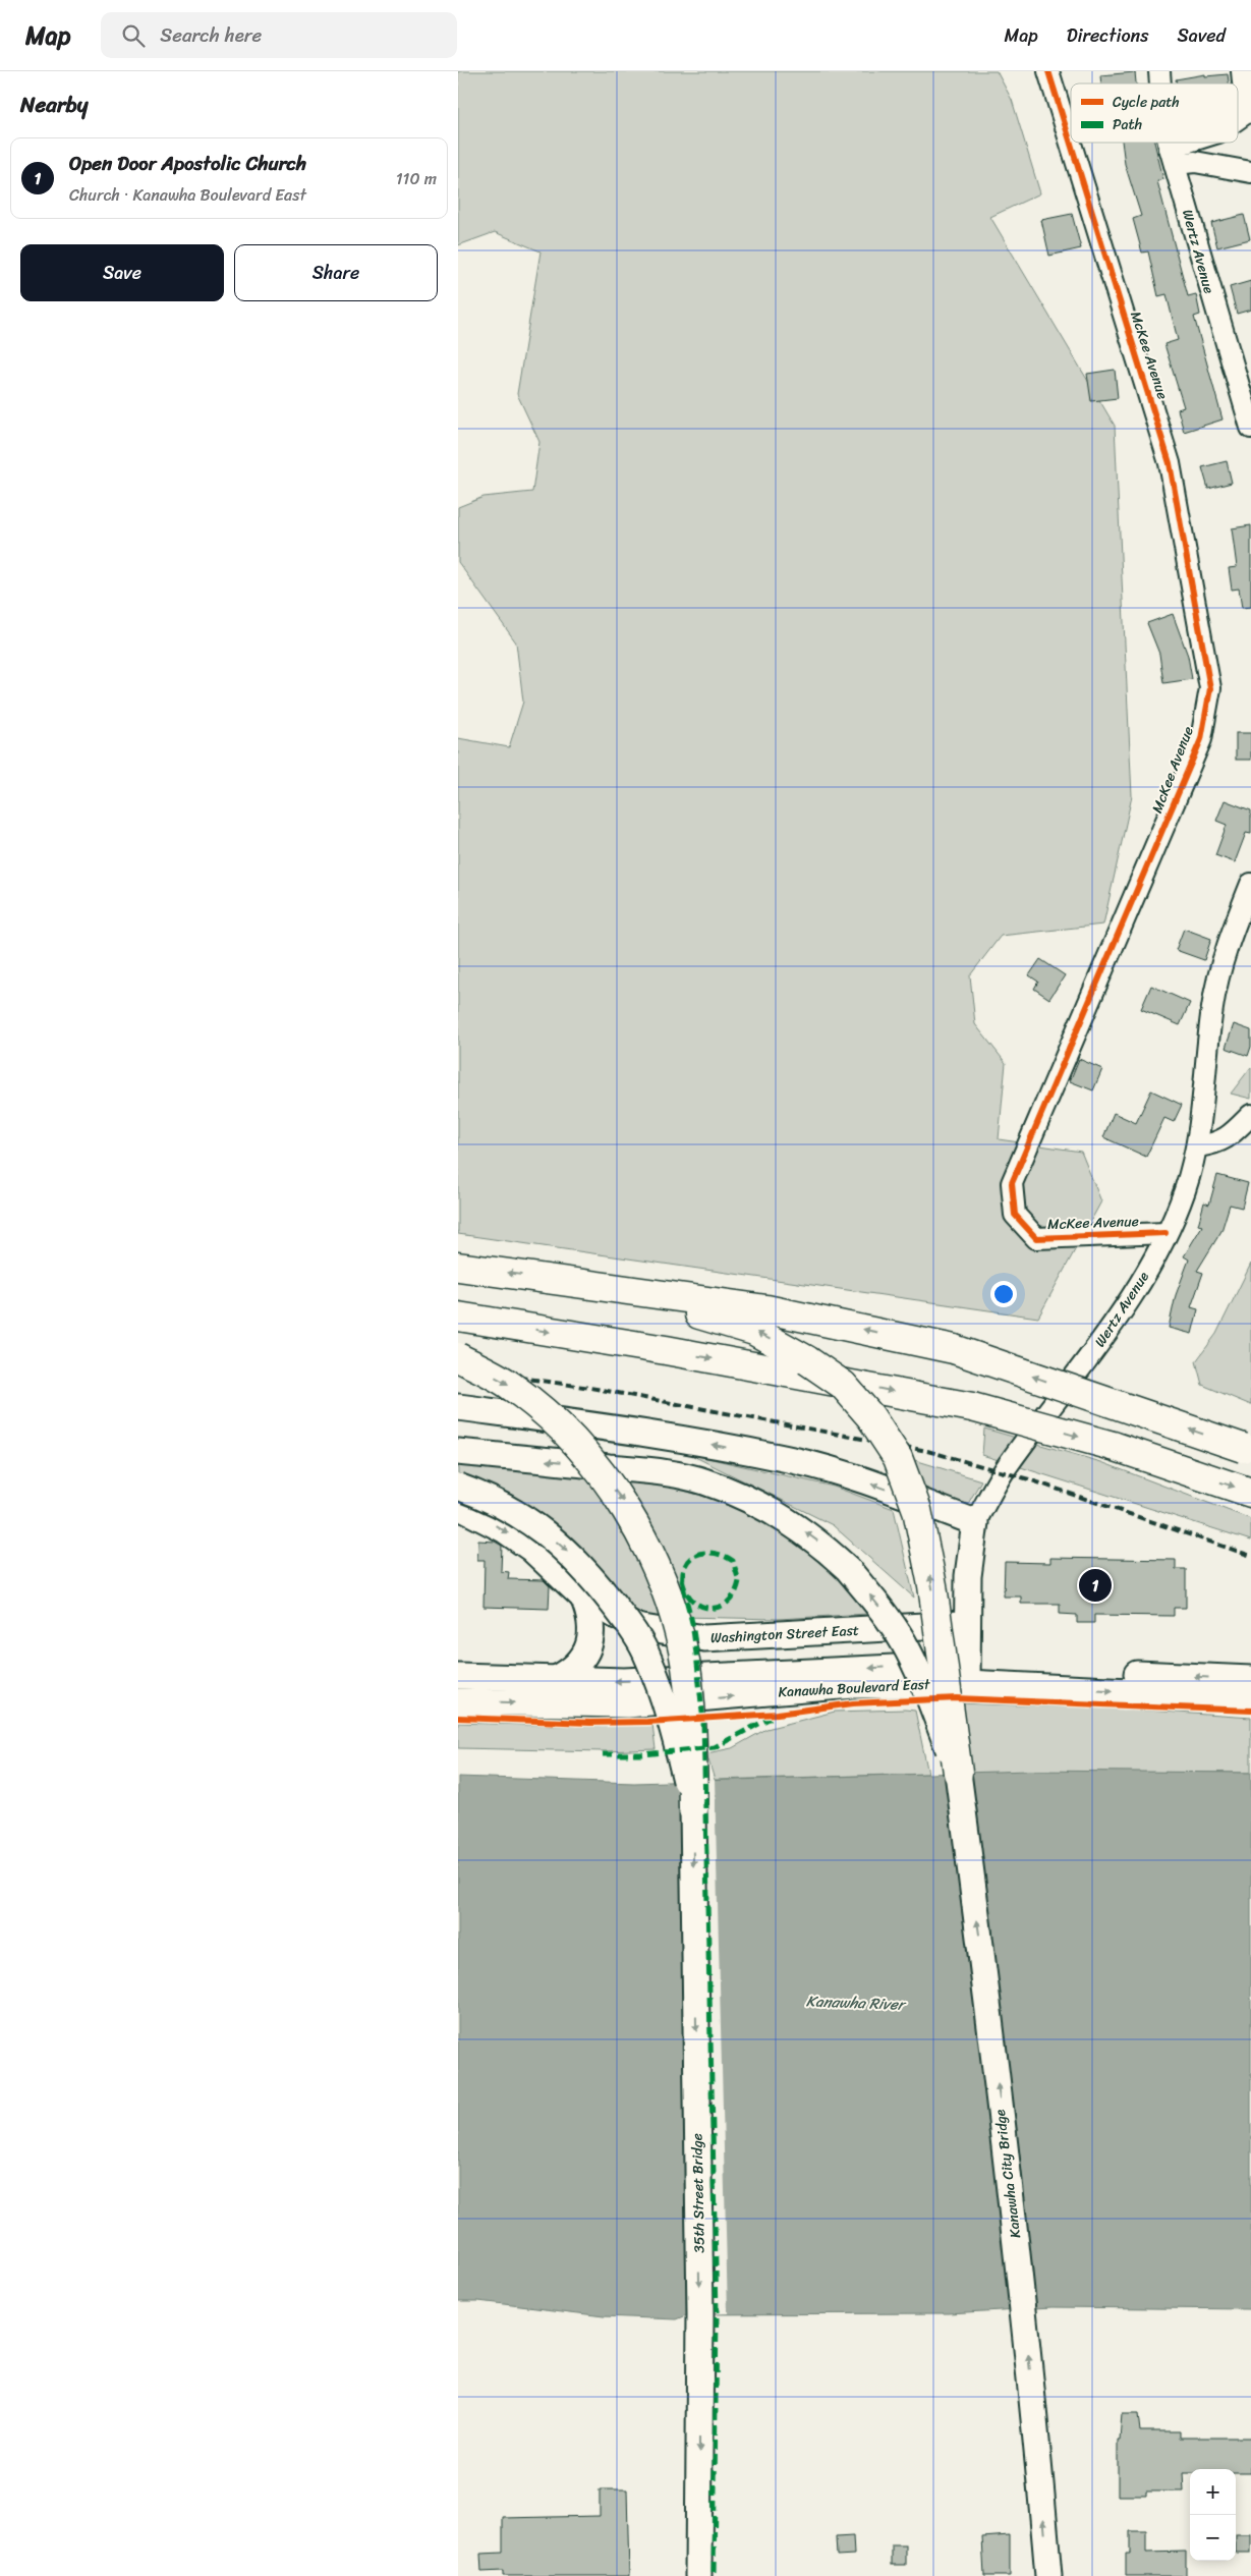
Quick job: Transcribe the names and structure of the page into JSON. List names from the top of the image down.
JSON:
{
  "streets": {
    "main road": [
      "Wertz Avenue",
      "Washington Street East",
      "Kanawha Boulevard East",
      "Kanawha City Bridge",
      "35th Street Bridge"
    ],
    "street": ["McKee Avenue"]
  },
  "crossings": [
    ["Wertz Avenue", "McKee Avenue"],
    ["Wertz Avenue", "Washington Street East"],
    ["Wertz Avenue", "Kanawha Boulevard East"]
  ],
  "one_way": ["Kanawha City Bridge", "35th Street Bridge"],
  "water": ["Kanawha River"],
  "legend": ["Cycle path", "Path"],
  "page": {
    "header": "Map",
    "search": "Search here",
    "nav": ["Map", "Directions", "Saved"],
    "heading": "Nearby",
    "list": [
      {
        "mark": "1",
        "name": "Open Door Apostolic Church",
        "note": "Church · Kanawha Boulevard East",
        "value": "110 m"
      }
    ],
    "buttons": ["Save", "Share"],
    "pins": "1",
    "map_buttons": ["+", "−"]
  }
}
